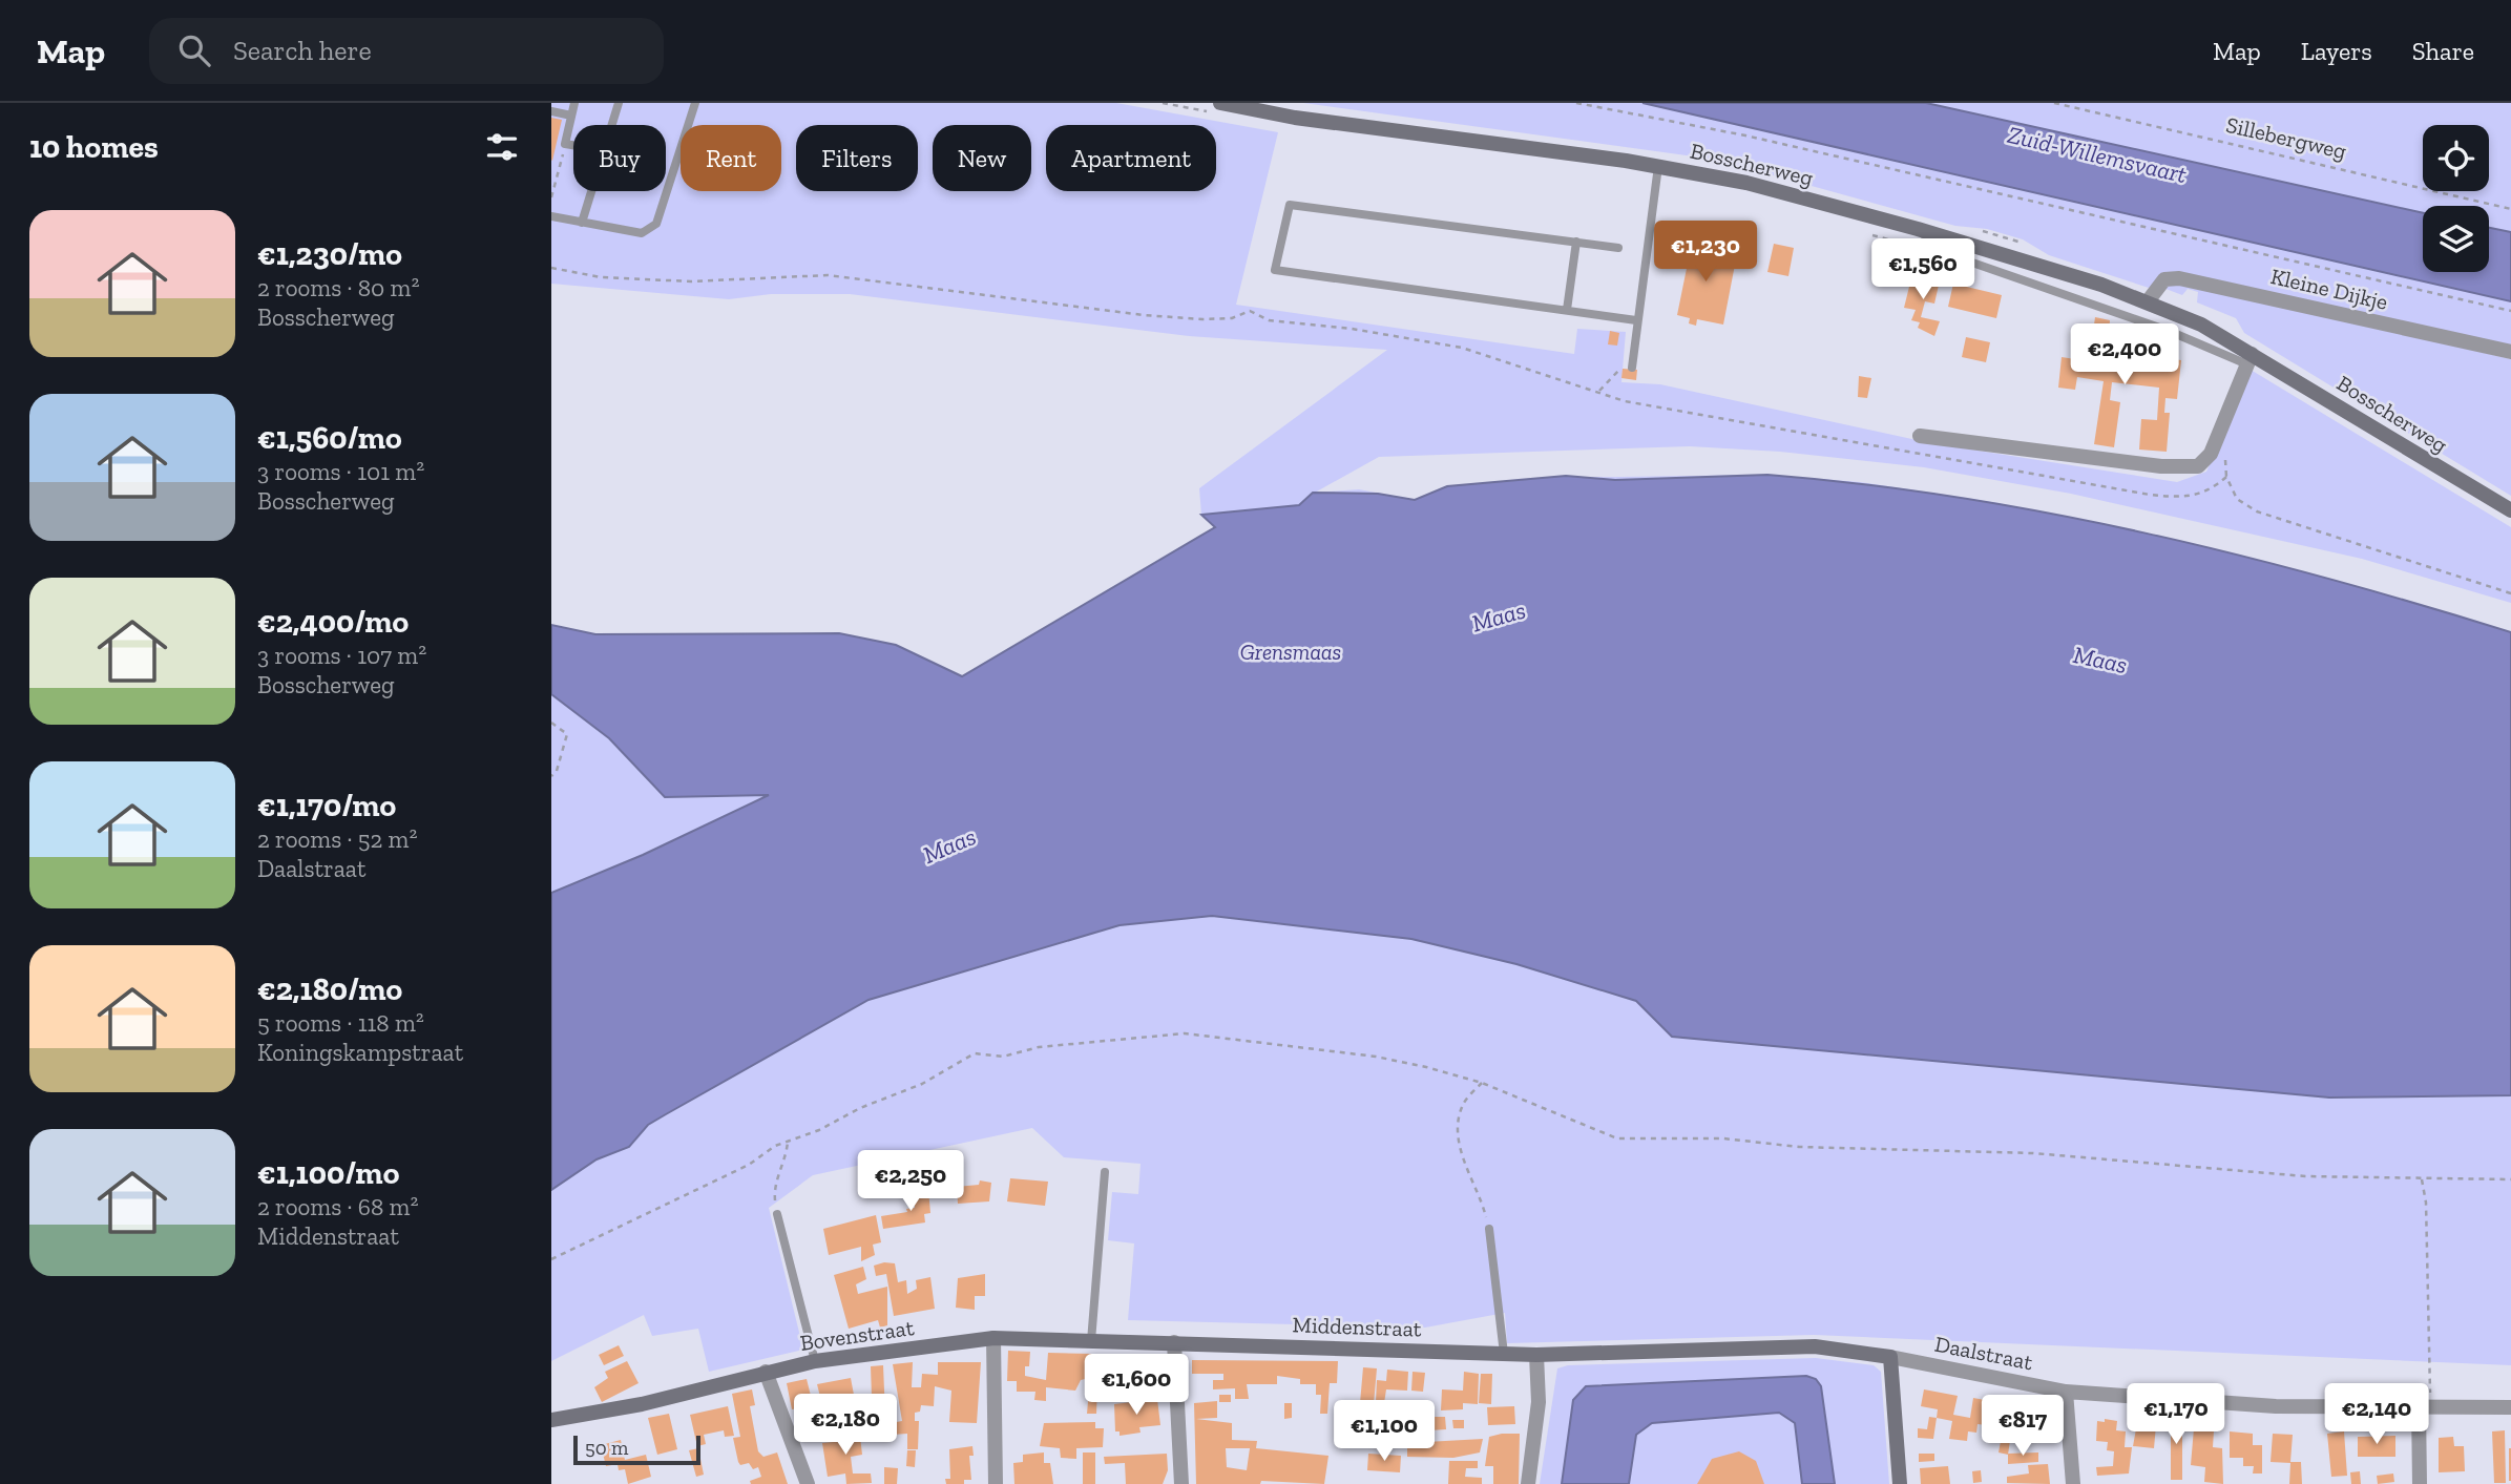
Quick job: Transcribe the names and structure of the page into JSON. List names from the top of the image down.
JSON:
{
  "streets": {
    "street": [
      "Bosscherweg",
      "Kleine Dijkje",
      "Middenstraat",
      "Bovenstraat",
      "Daalstraat"
    ],
    "path": ["Sillebergweg"]
  },
  "crossings": [
    ["Bosscherweg", "Kleine Dijkje"],
    ["Middenstraat", "Bovenstraat"],
    ["Middenstraat", "Daalstraat"]
  ],
  "water": ["Zuid-Willemsvaart", "Maas"],
  "parks": ["Grensmaas"],
  "scale_bar": "50 m",
  "page": {
    "header": "Map",
    "search": "Search here",
    "nav": ["Map", "Layers", "Share"],
    "heading": "10 homes",
    "chip": [
      "Buy",
      "Rent",
      "Filters",
      "New",
      "Apartment"
    ],
    "list": [
      {
        "name": "€1,230/mo",
        "note": "2 rooms · 80 m² · Bosscherweg"
      },
      {
        "name": "€1,560/mo",
        "note": "3 rooms · 101 m² · Bosscherweg"
      },
      {
        "name": "€2,400/mo",
        "note": "3 rooms · 107 m² · Bosscherweg"
      },
      {
        "name": "€1,170/mo",
        "note": "2 rooms · 52 m² · Daalstraat"
      },
      {
        "name": "€2,180/mo",
        "note": "5 rooms · 118 m² · Koningskampstraat"
      },
      {
        "name": "€1,100/mo",
        "note": "2 rooms · 68 m² · Middenstraat"
      }
    ],
    "price": [
      "€1,230",
      "€1,560",
      "€2,400",
      "€2,250",
      "€1,600",
      "€1,170",
      "€2,140",
      "€2,180",
      "€817",
      "€1,100"
    ],
    "scale": "50 m"
  }
}
